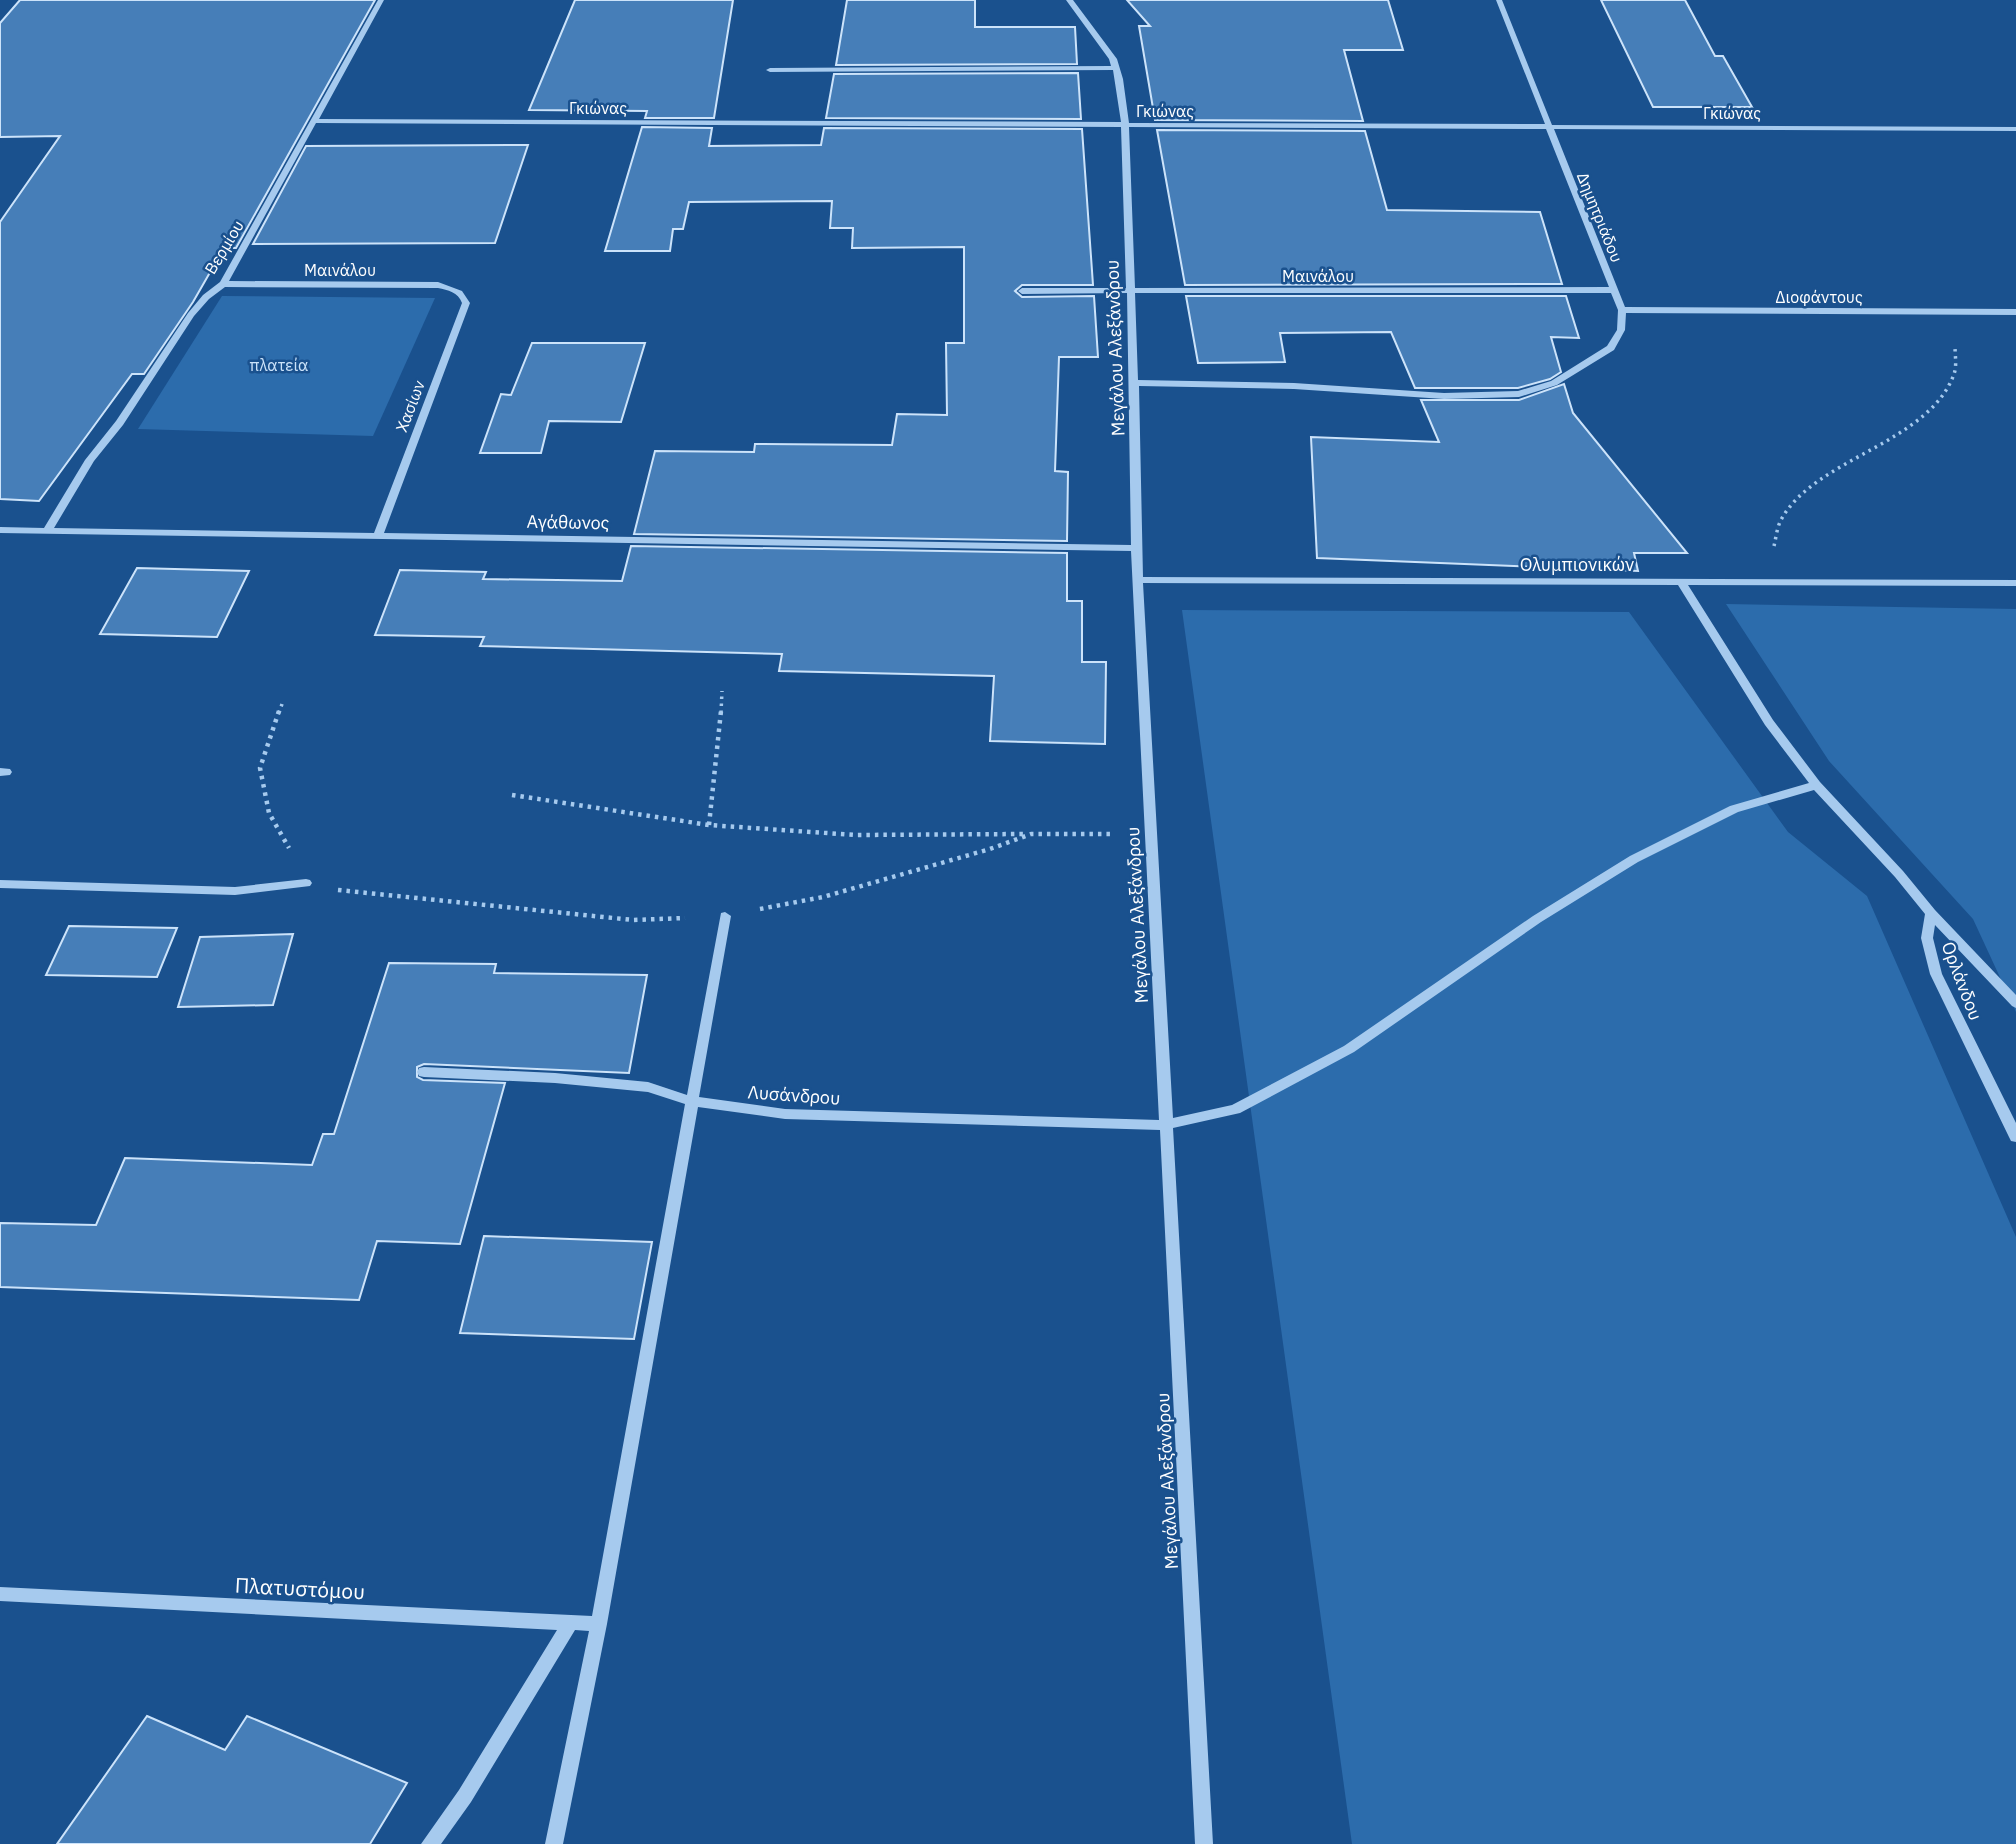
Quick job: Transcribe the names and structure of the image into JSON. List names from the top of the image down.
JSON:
{
  "streets": {
    "street": [
      "Γκιώνας",
      "Δημητριάδου",
      "Βερμίου",
      "Μαινάλου",
      "Διοφάντους",
      "Μεγάλου Αλεξάνδρου",
      "Χασίων",
      "Αγάθωνος",
      "Ολυμπιονικών",
      "Ορλάνδου",
      "Λυσάνδρου",
      "Πλατυστόμου"
    ]
  },
  "crossings": [
    ["Γκιώνας", "Δημητριάδου"],
    ["Γκιώνας", "Βερμίου"],
    ["Γκιώνας", "Μεγάλου Αλεξάνδρου"],
    ["Δημητριάδου", "Μαινάλου"],
    ["Δημητριάδου", "Διοφάντους"],
    ["Βερμίου", "Μαινάλου"],
    ["Βερμίου", "Αγάθωνος"],
    ["Μαινάλου", "Μεγάλου Αλεξάνδρου"],
    ["Μαινάλου", "Χασίων"],
    ["Μεγάλου Αλεξάνδρου", "Αγάθωνος"],
    ["Μεγάλου Αλεξάνδρου", "Ολυμπιονικών"],
    ["Μεγάλου Αλεξάνδρου", "Λυσάνδρου"],
    ["Χασίων", "Αγάθωνος"]
  ],
  "parks": ["πλατεία"]
}
